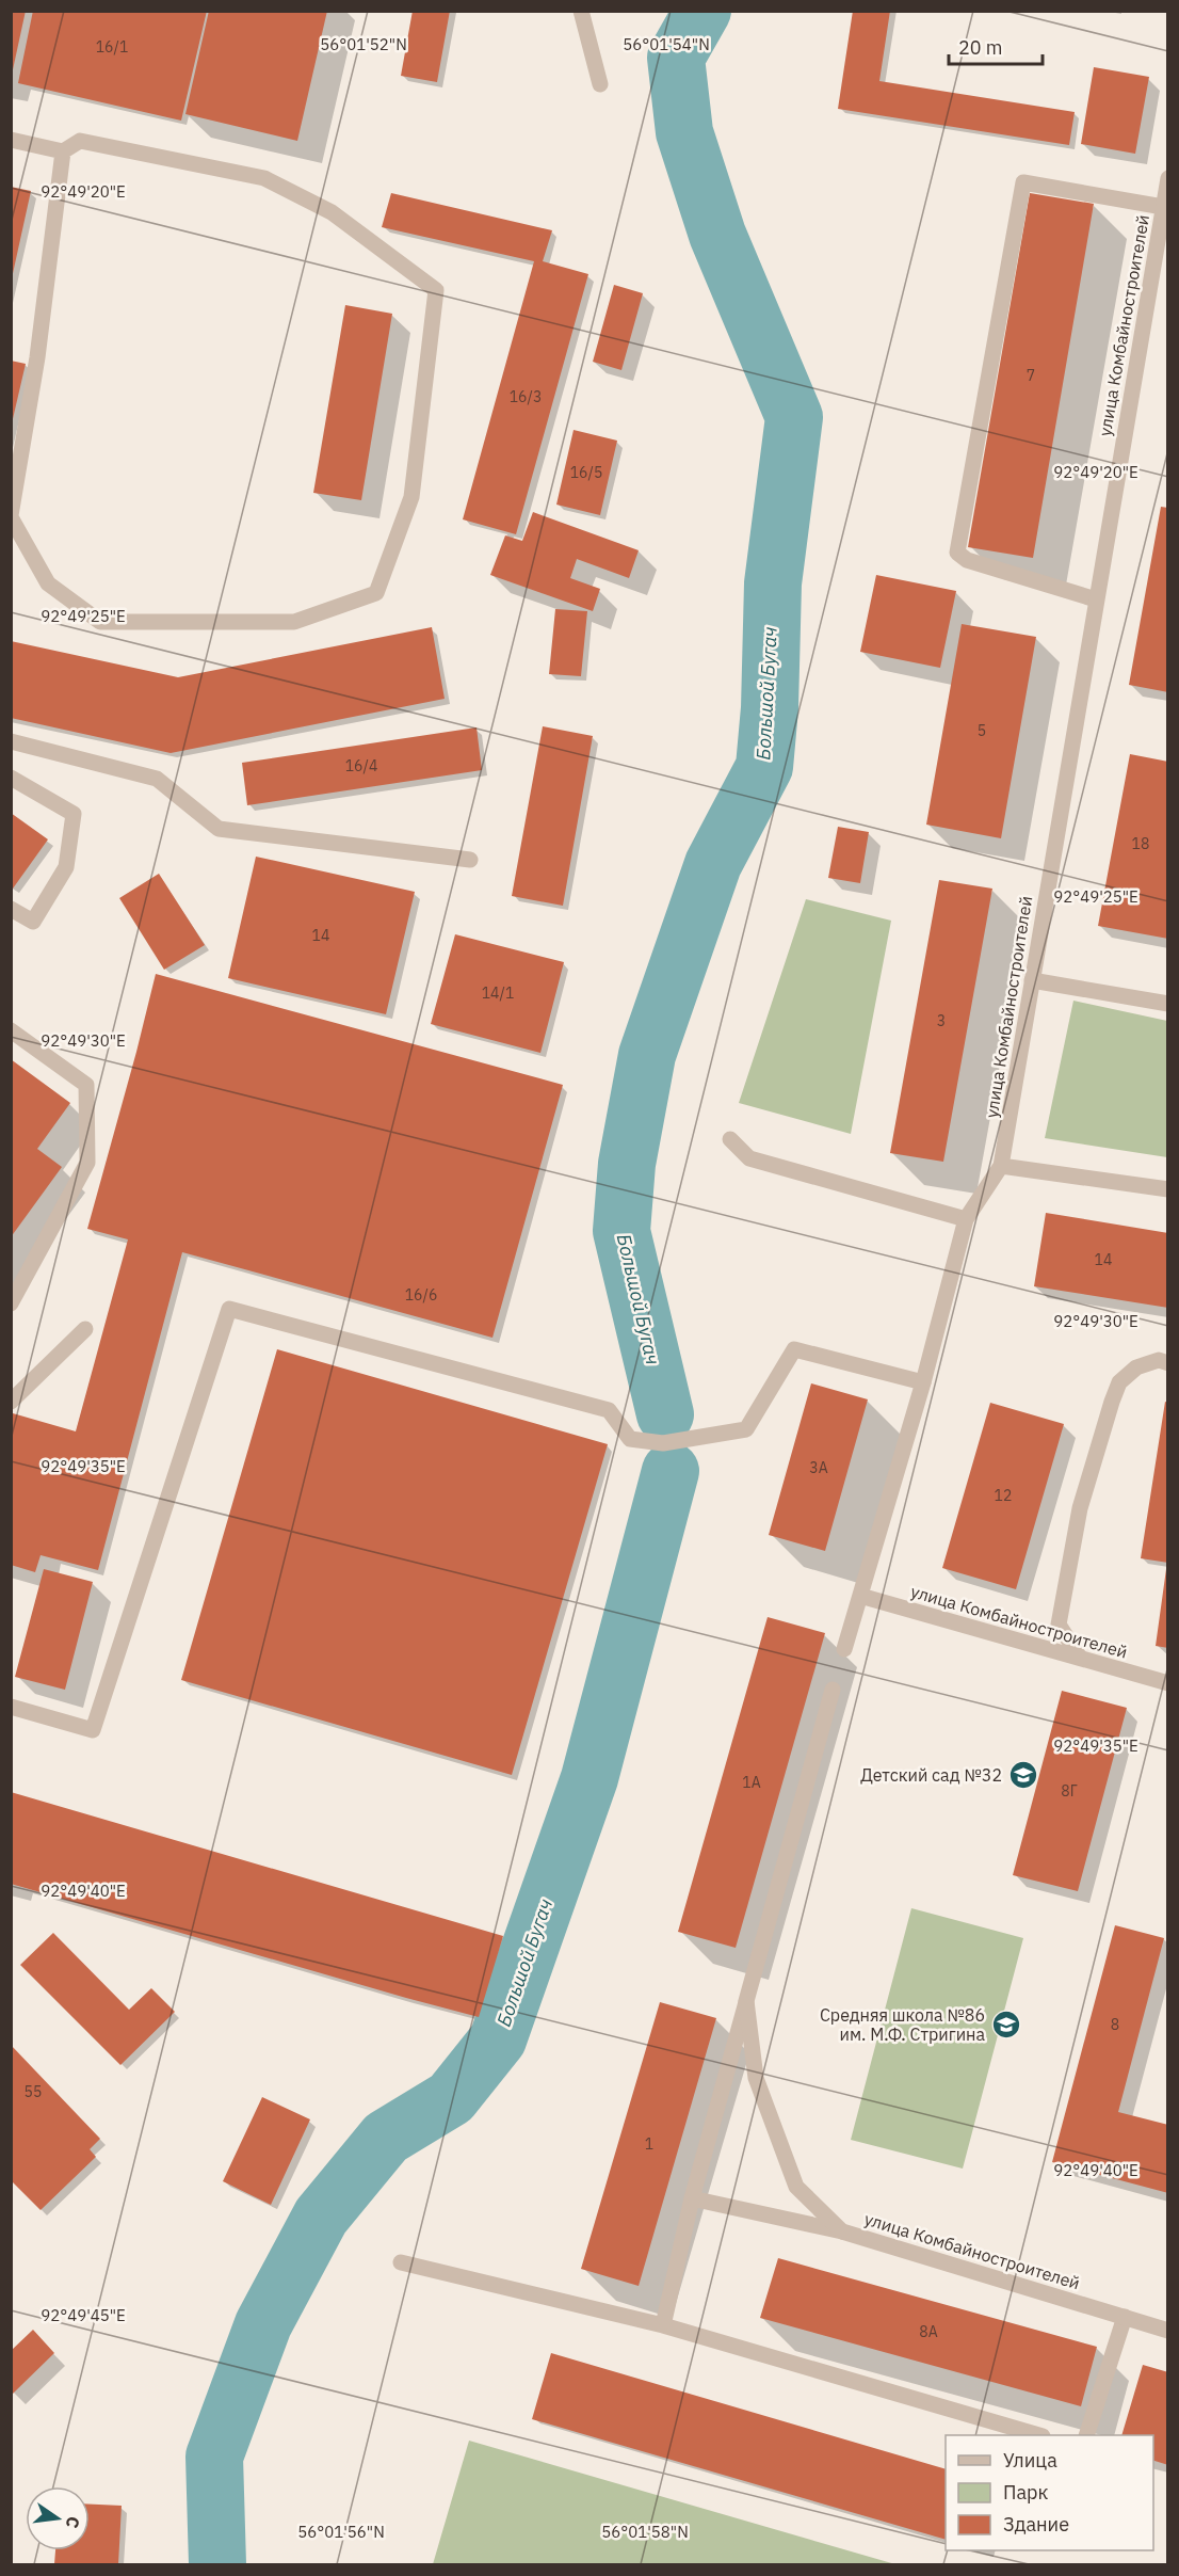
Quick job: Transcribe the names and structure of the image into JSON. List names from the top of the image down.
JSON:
{
  "streets": {
    "street": ["улица Комбайностроителей"]
  },
  "water": ["Большой Бугач"],
  "places": {
    "school or university": ["Детский сад №32", "Средняя школа №86 им. М.Ф. Стригина"]
  },
  "house_numbers": [
    "16/1",
    "7",
    "16/3",
    "16/5",
    "5",
    "16/4",
    "18",
    "14",
    "14/1",
    "3",
    "14",
    "16/6",
    "3А",
    "12",
    "1А",
    "8Г",
    "8",
    "55",
    "1",
    "8А"
  ],
  "legend": ["Улица", "Парк", "Здание"],
  "scale_bar": "20 m",
  "north": "right",
  "coordinates": [
    "56°01'54\"N",
    "56°01'52\"N",
    "92°49'20\"E",
    "92°49'25\"E",
    "92°49'30\"E",
    "92°49'35\"E",
    "92°49'40\"E",
    "92°49'45\"E",
    "56°01'56\"N",
    "56°01'58\"N"
  ]
}
